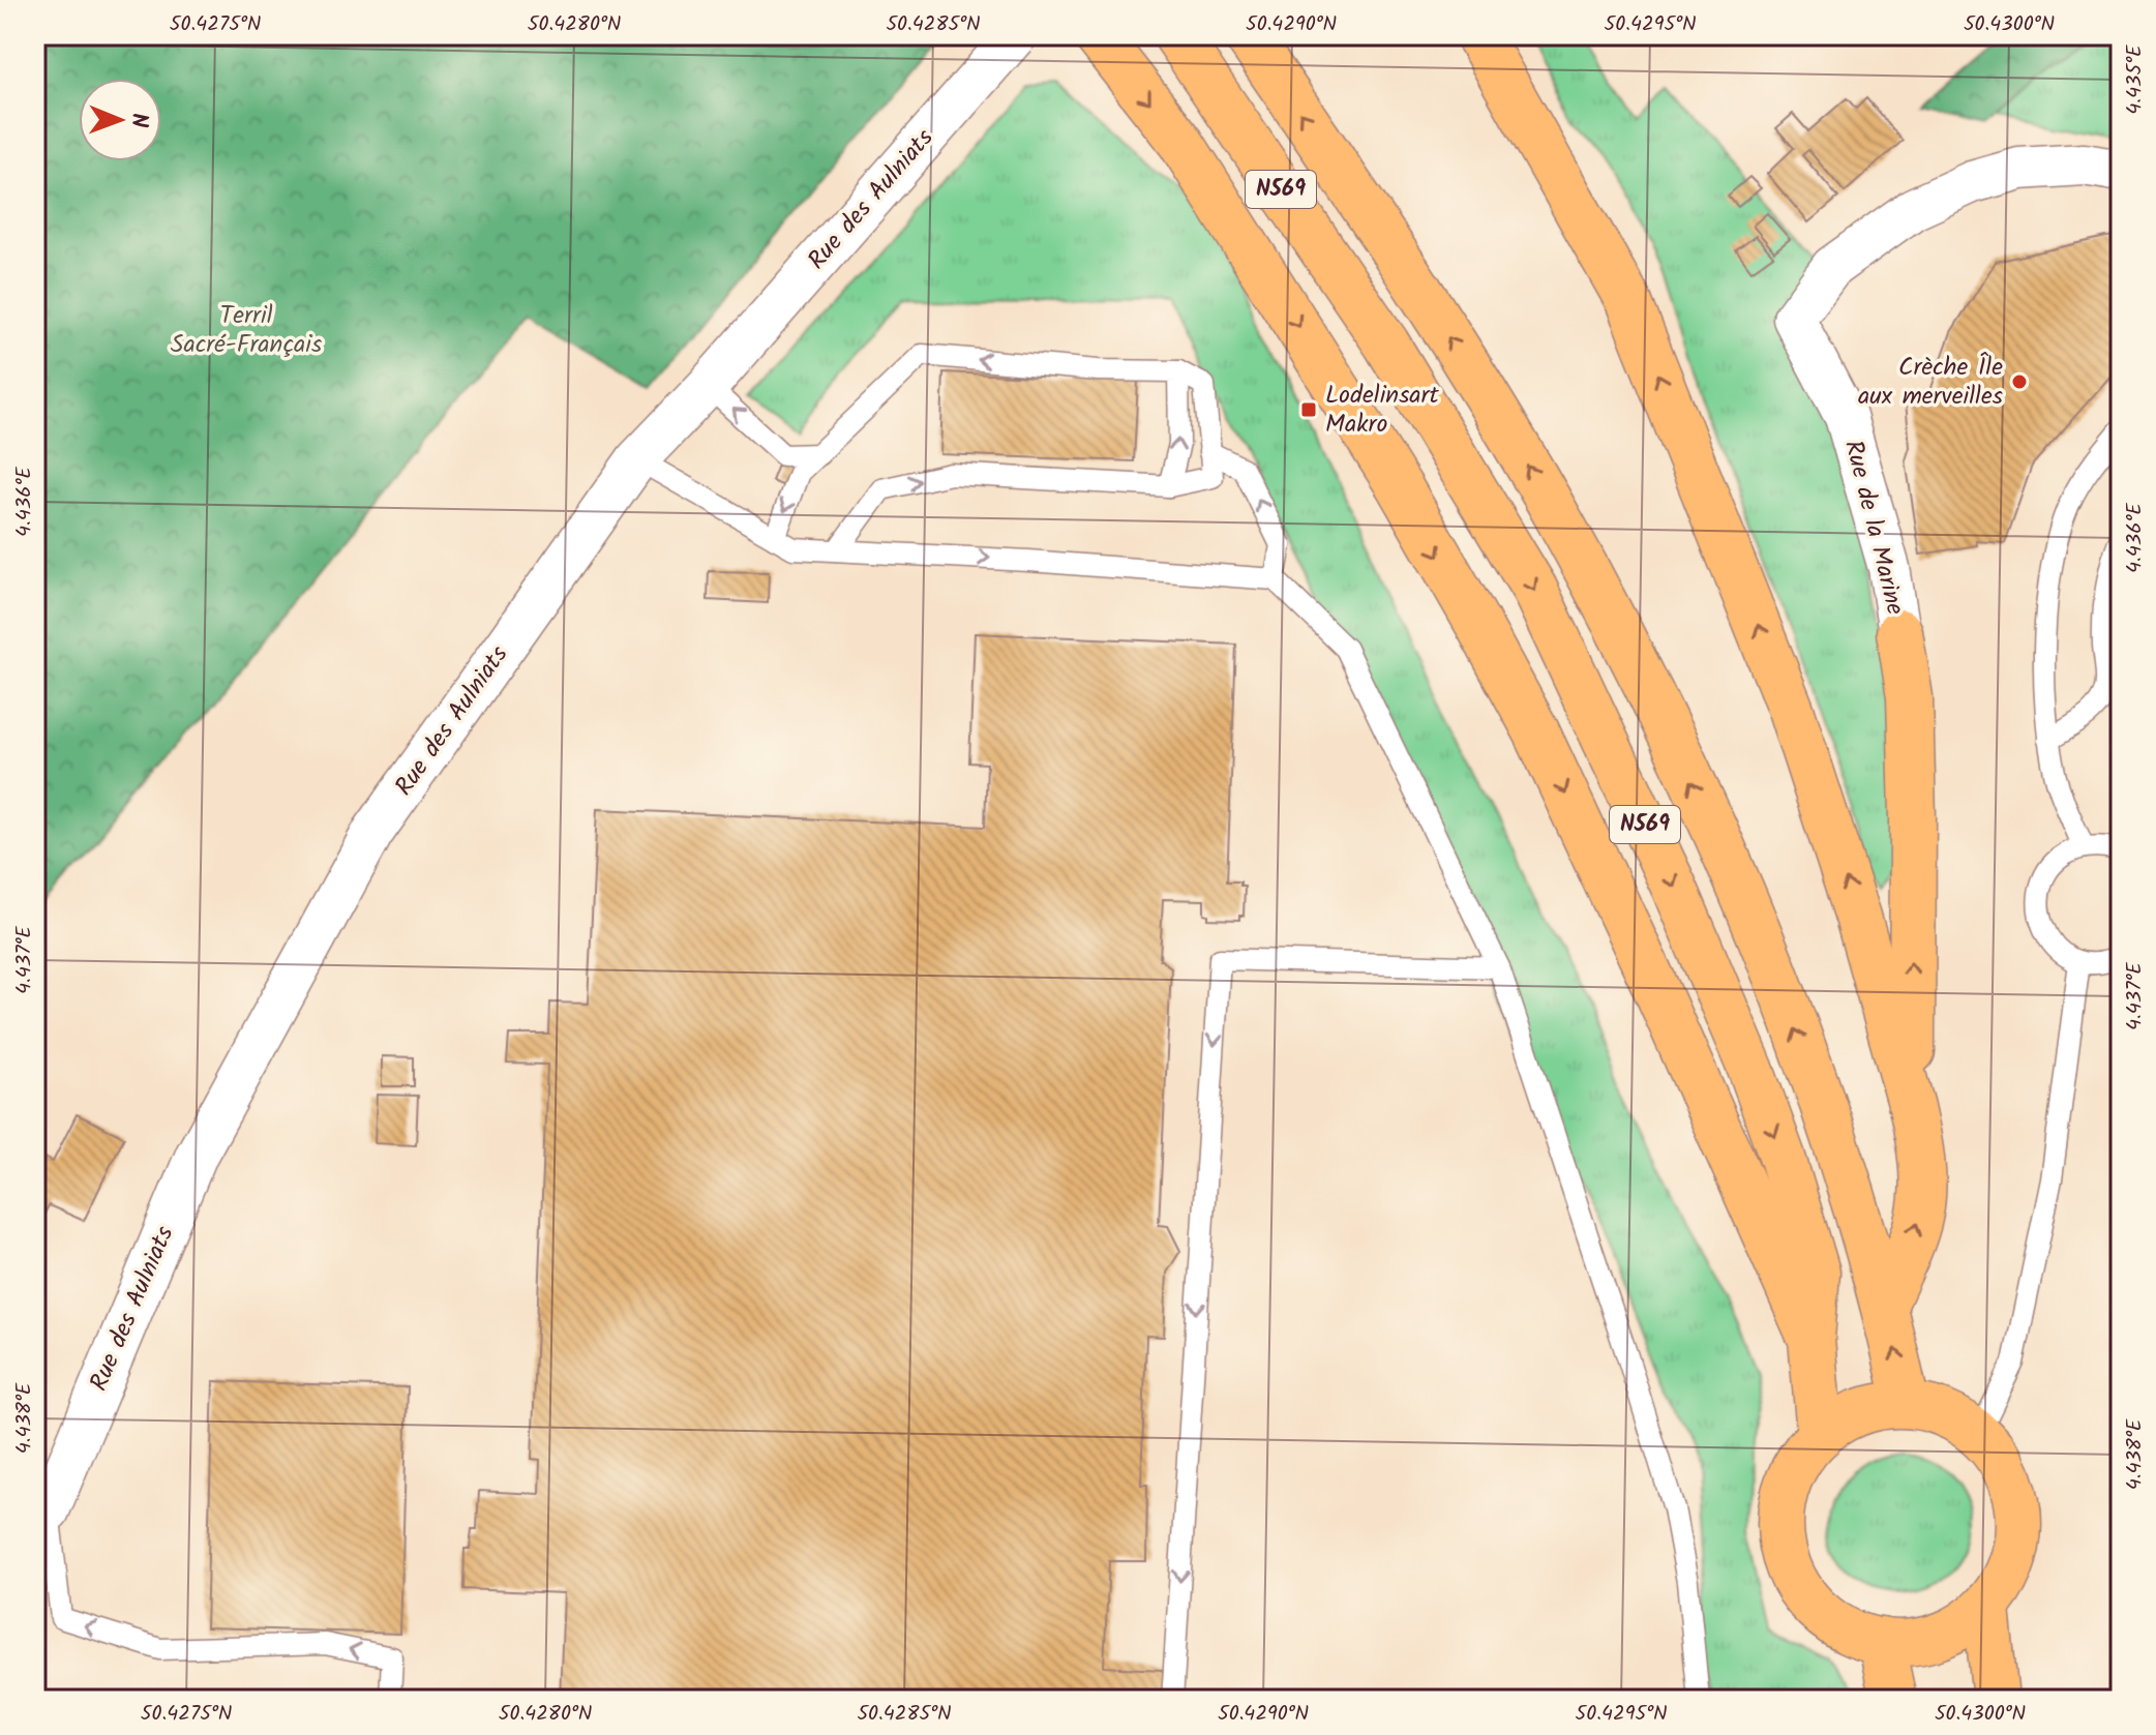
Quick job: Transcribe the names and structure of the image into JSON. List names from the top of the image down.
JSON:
{
  "streets": {
    "highway": ["N569"],
    "street": ["Rue des Aulniats", "Rue de la Marine"]
  },
  "parks": ["Terril Sacré-Français"],
  "places": {
    "other": ["Crèche Île aux merveilles"],
    "transit": ["Lodelinsart Makro"]
  },
  "north": "right",
  "coordinates": [
    "50.4275°N",
    "50.4280°N",
    "50.4285°N",
    "50.4290°N",
    "50.4295°N",
    "50.4300°N",
    "4.435°E",
    "4.436°E",
    "4.437°E",
    "4.438°E"
  ]
}
